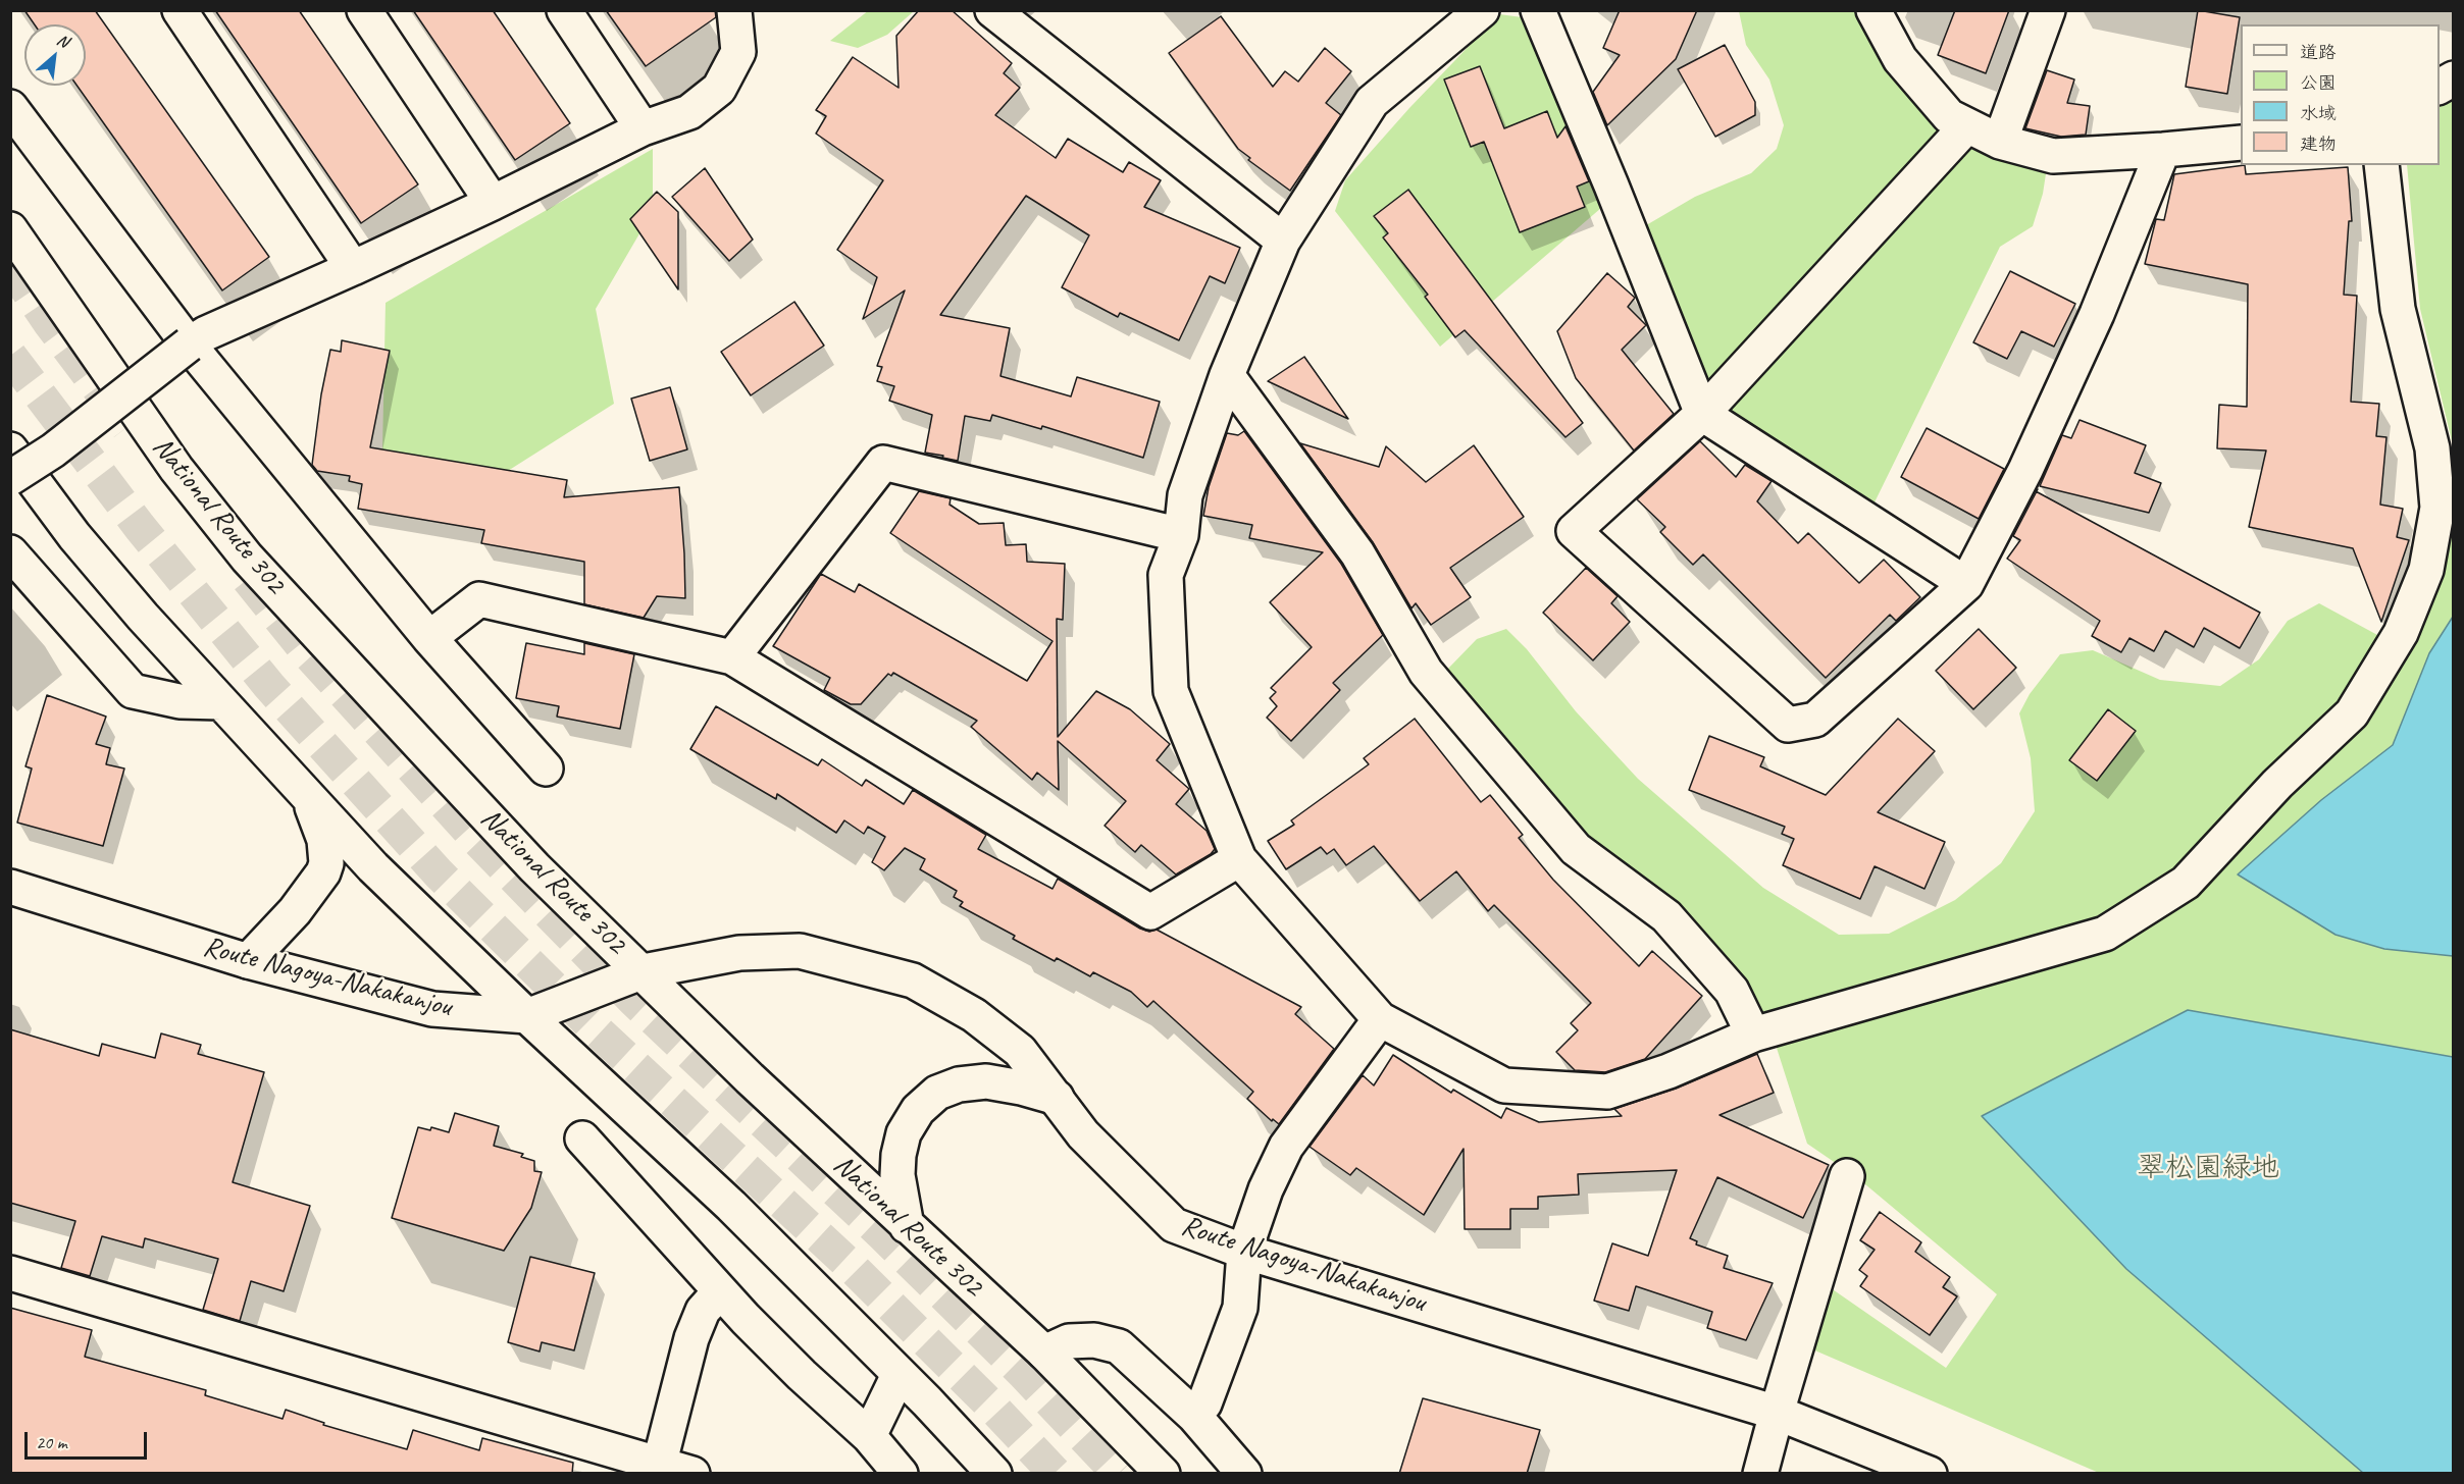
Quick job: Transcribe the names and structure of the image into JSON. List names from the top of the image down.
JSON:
{
  "streets": {
    "main road": ["National Route 302", "Route Nagoya-Nakakanjou"]
  },
  "crossings": [
    ["National Route 302", "Route Nagoya-Nakakanjou"]
  ],
  "parks": ["翠松園緑地"],
  "legend": [
    "道路",
    "公園",
    "水域",
    "建物"
  ],
  "scale_bar": "20 m",
  "north": "top right"
}
